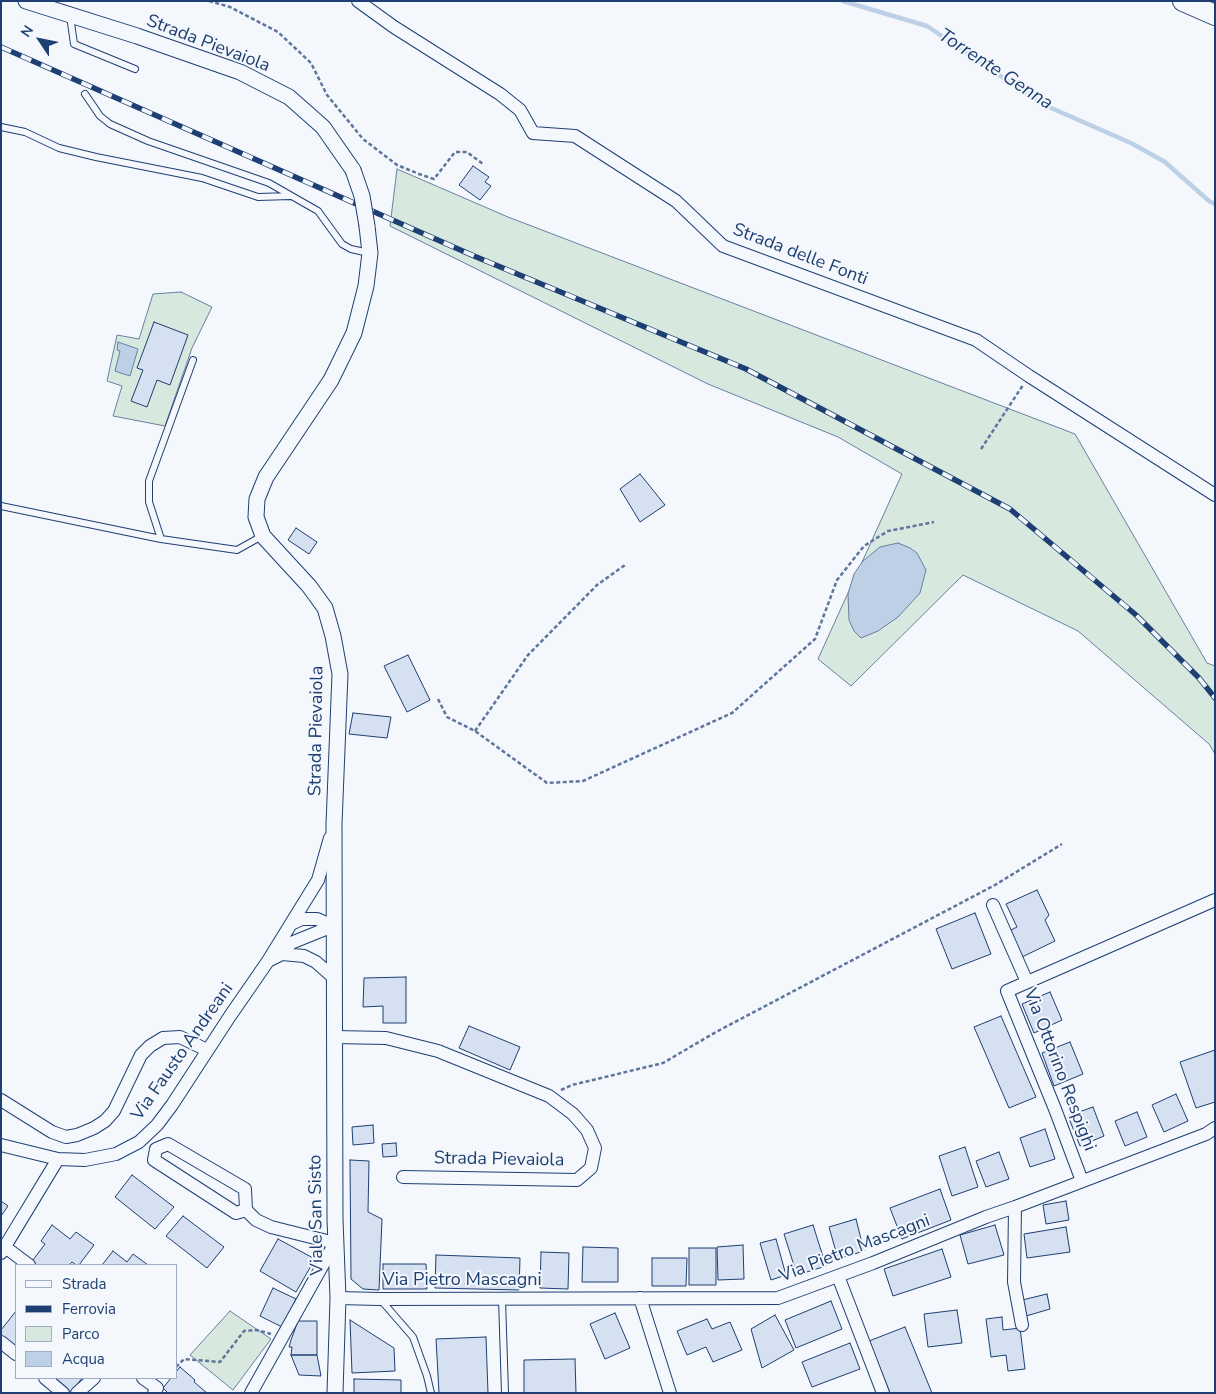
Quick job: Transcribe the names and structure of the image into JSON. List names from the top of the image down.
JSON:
{
  "streets": {
    "street": [
      "Strada Pievaiola",
      "Strada delle Fonti",
      "Via Fausto Andreani",
      "Via Ottorino Respighi",
      "Viale San Sisto",
      "Via Pietro Mascagni"
    ]
  },
  "crossings": [
    ["Strada Pievaiola", "Via Fausto Andreani"],
    ["Strada Pievaiola", "Viale San Sisto"],
    ["Via Ottorino Respighi", "Via Pietro Mascagni"],
    ["Viale San Sisto", "Via Pietro Mascagni"]
  ],
  "water": ["Torrente Genna"],
  "legend": [
    "Strada",
    "Ferrovia",
    "Parco",
    "Acqua"
  ],
  "north": "top left"
}
